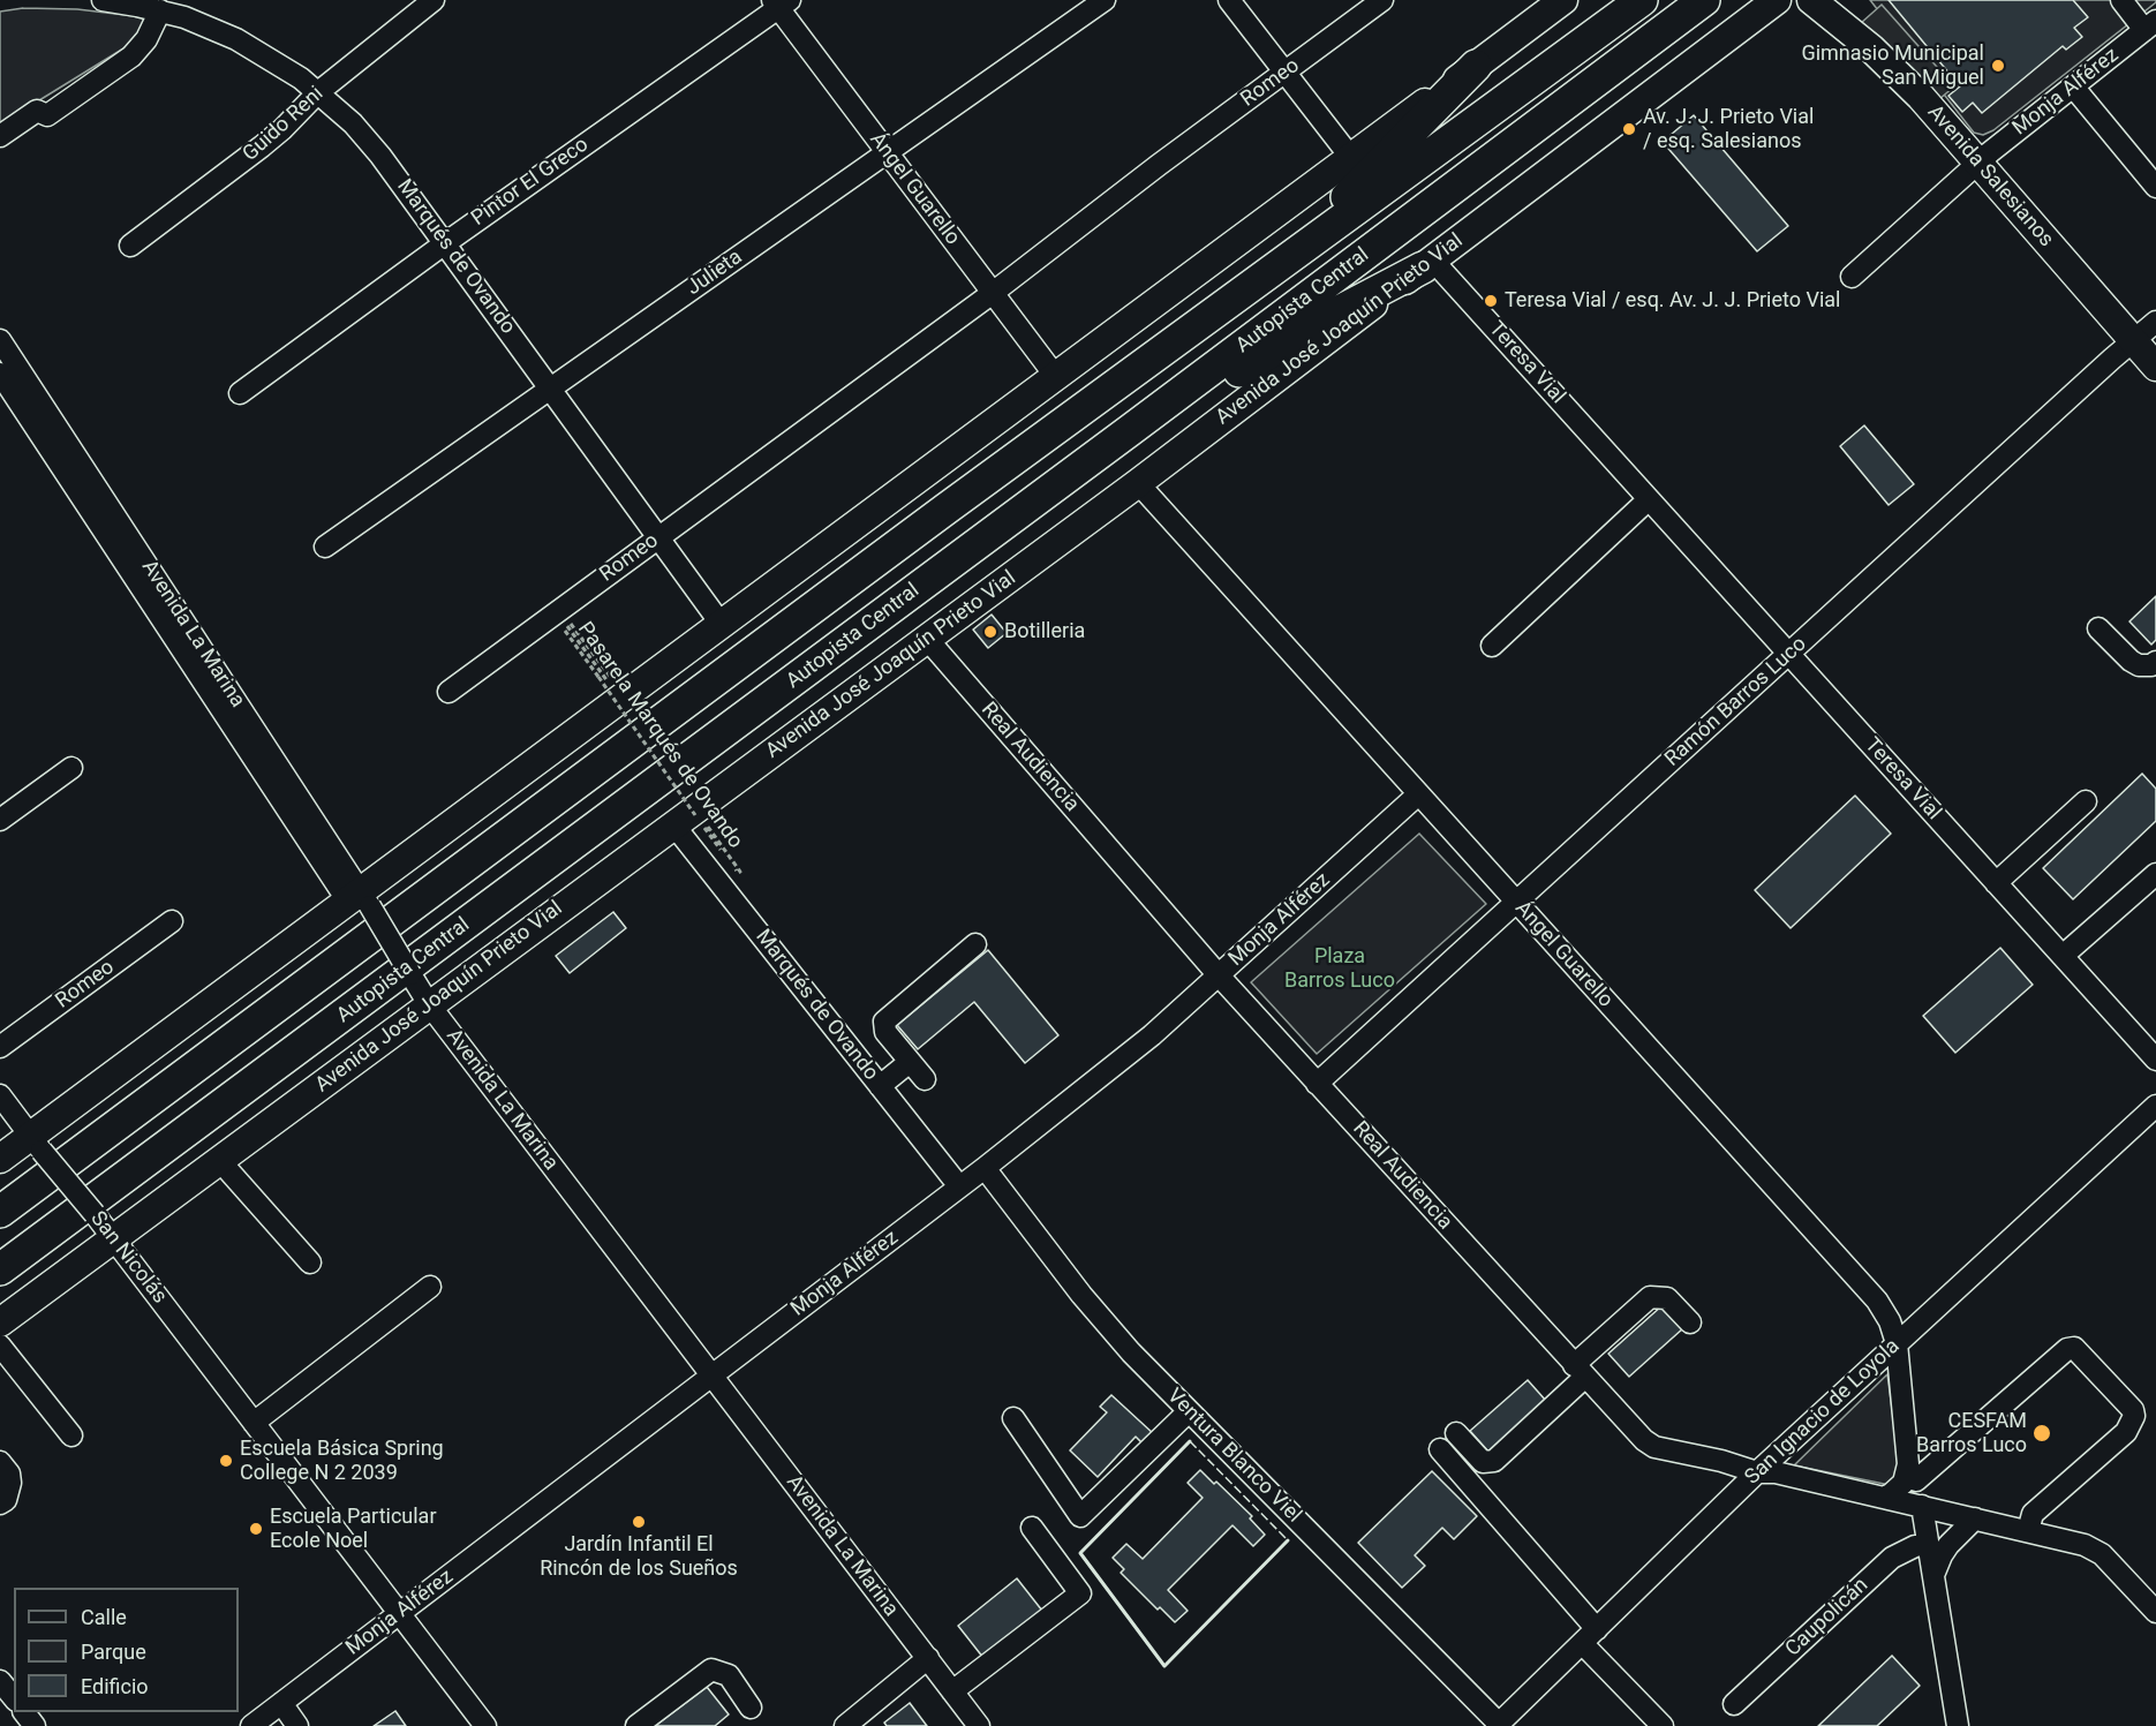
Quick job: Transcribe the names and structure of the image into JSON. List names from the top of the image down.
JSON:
{
  "streets": {
    "highway": ["Autopista Central"],
    "main road": ["Avenida Salesianos", "Avenida José Joaquín Prieto Vial"],
    "street": [
      "Romeo",
      "Monja Alférez",
      "Guido Reni",
      "Pintor El Greco",
      "Ángel Guarello",
      "Marqués de Ovando",
      "Julieta",
      "Teresa Vial",
      "Avenida La Marina",
      "Ramón Barros Luco",
      "Real Audiencia",
      "San Nicolás",
      "San Ignacio de Loyola",
      "Ventura Blanco Viel",
      "Caupolicán"
    ],
    "path": ["Pasarela Marqués de Ovando"]
  },
  "crossings": [
    ["Romeo", "Ángel Guarello"],
    ["Romeo", "Marqués de Ovando"],
    ["Romeo", "Pasarela Marqués de Ovando"],
    ["Monja Alférez", "Avenida Salesianos"],
    ["Monja Alférez", "Ángel Guarello"],
    ["Monja Alférez", "Marqués de Ovando"],
    ["Monja Alférez", "Avenida La Marina"],
    ["Monja Alférez", "Real Audiencia"],
    ["Monja Alférez", "San Nicolás"],
    ["Monja Alférez", "Ventura Blanco Viel"],
    ["Guido Reni", "Marqués de Ovando"],
    ["Avenida Salesianos", "Ramón Barros Luco"],
    ["Pintor El Greco", "Ángel Guarello"],
    ["Pintor El Greco", "Marqués de Ovando"],
    ["Ángel Guarello", "Julieta"],
    ["Ángel Guarello", "Avenida José Joaquín Prieto Vial"],
    ["Ángel Guarello", "Ramón Barros Luco"],
    ["Ángel Guarello", "San Ignacio de Loyola"],
    ["Marqués de Ovando", "Julieta"],
    ["Marqués de Ovando", "Avenida José Joaquín Prieto Vial"],
    ["Marqués de Ovando", "Pasarela Marqués de Ovando"],
    ["Avenida José Joaquín Prieto Vial", "Teresa Vial"],
    ["Avenida José Joaquín Prieto Vial", "Avenida La Marina"],
    ["Avenida José Joaquín Prieto Vial", "Pasarela Marqués de Ovando"],
    ["Avenida José Joaquín Prieto Vial", "Real Audiencia"],
    ["Avenida José Joaquín Prieto Vial", "San Nicolás"],
    ["Teresa Vial", "Ramón Barros Luco"],
    ["Ramón Barros Luco", "Real Audiencia"],
    ["Real Audiencia", "San Ignacio de Loyola"],
    ["San Ignacio de Loyola", "Ventura Blanco Viel"]
  ],
  "parks": ["Plaza Barros Luco"],
  "places": [
    "Gimnasio Municipal San Miguel",
    "Av. J. J. Prieto Vial / esq. Salesianos",
    "Teresa Vial / esq. Av. J. J. Prieto Vial",
    "Botilleria",
    "CESFAM Barros Luco",
    "Escuela Básica Spring College N 2 2039",
    "Jardín Infantil El Rincón de los Sueños",
    "Escuela Particular Ecole Noel"
  ],
  "legend": ["Calle", "Parque", "Edificio"]
}
